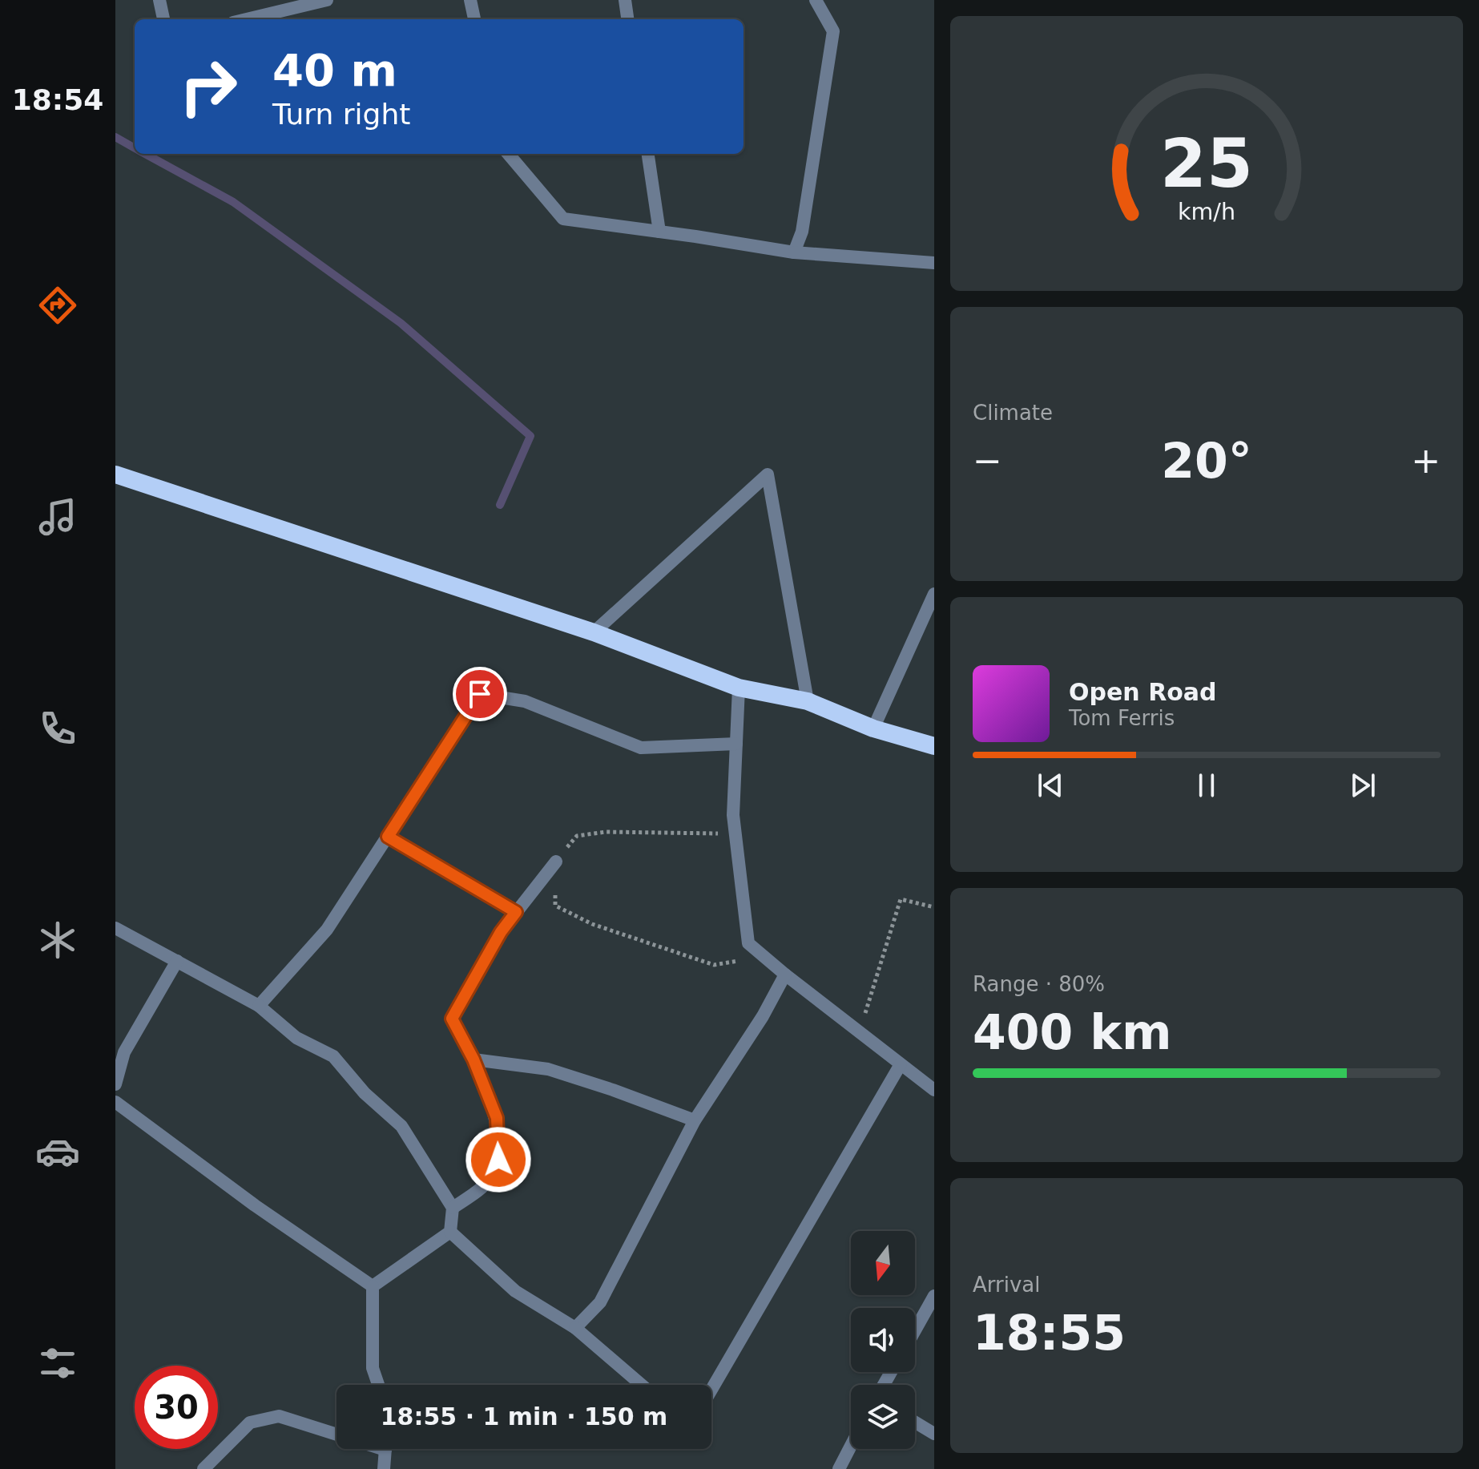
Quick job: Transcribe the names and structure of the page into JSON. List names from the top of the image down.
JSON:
{
  "north": "bottom",
  "page": {
    "tabs": "18:54",
    "turn": ["40 m", "Turn right"],
    "tile": [
      "Climate",
      ["Range · 80%", "400 km"],
      ["Arrival", "18:55"]
    ],
    "heat": ["−", "20°", "+"],
    "song": ["Open Road", "Tom Ferris"],
    "limit": "30",
    "trip": "18:55 · 1 min · 150 m",
    "gauge": ["25", "km/h"]
  }
}
